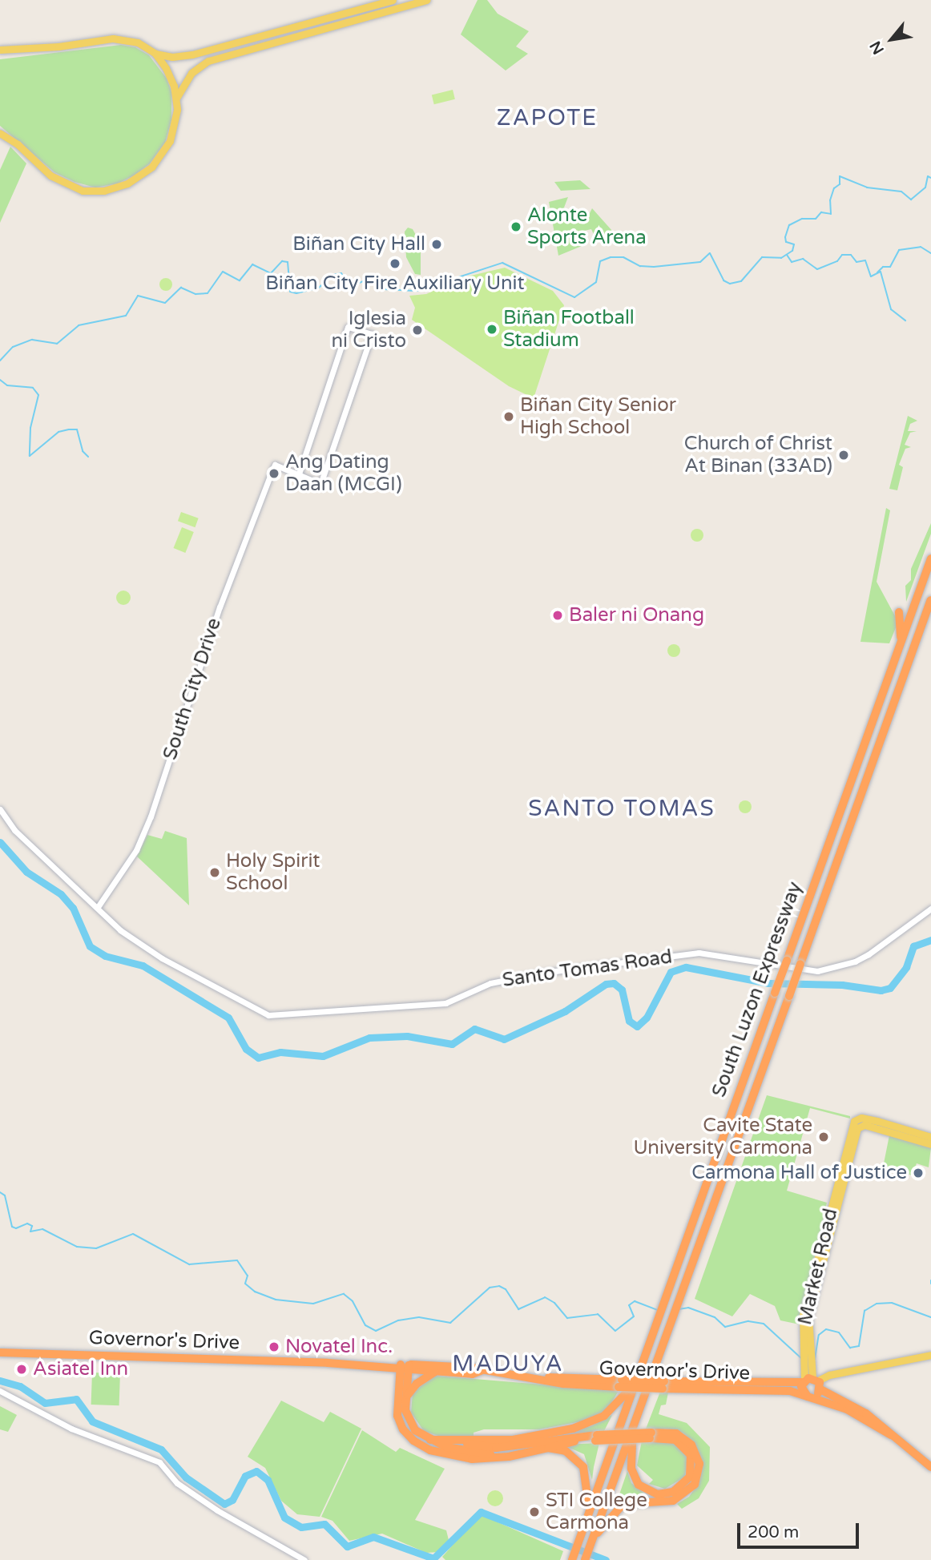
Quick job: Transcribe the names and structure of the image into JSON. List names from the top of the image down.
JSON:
{
  "streets": {
    "highway": ["South Luzon Expressway", "Governor's Drive"],
    "main road": ["Market Road"],
    "street": ["South City Drive", "Santo Tomas Road"]
  },
  "crossings": [
    ["South City Drive", "Santo Tomas Road"],
    ["Market Road", "Governor's Drive"]
  ],
  "districts": ["ZAPOTE", "SANTO TOMAS", "MADUYA"],
  "places": [
    "Alonte Sports Arena",
    "Biñan City Hall",
    "Biñan City Fire Auxiliary Unit",
    "Biñan Football Stadium",
    "Iglesia ni Cristo",
    "Biñan City Senior High School",
    "Church of Christ At Binan (33AD)",
    "Ang Dating Daan (MCGI)",
    "Baler ni Onang",
    "Holy Spirit School",
    "Cavite State University Carmona",
    "Carmona Hall of Justice",
    "Novatel Inc.",
    "Asiatel Inn",
    "STI College Carmona"
  ],
  "scale_bar": "200 m",
  "north": "bottom left"
}
